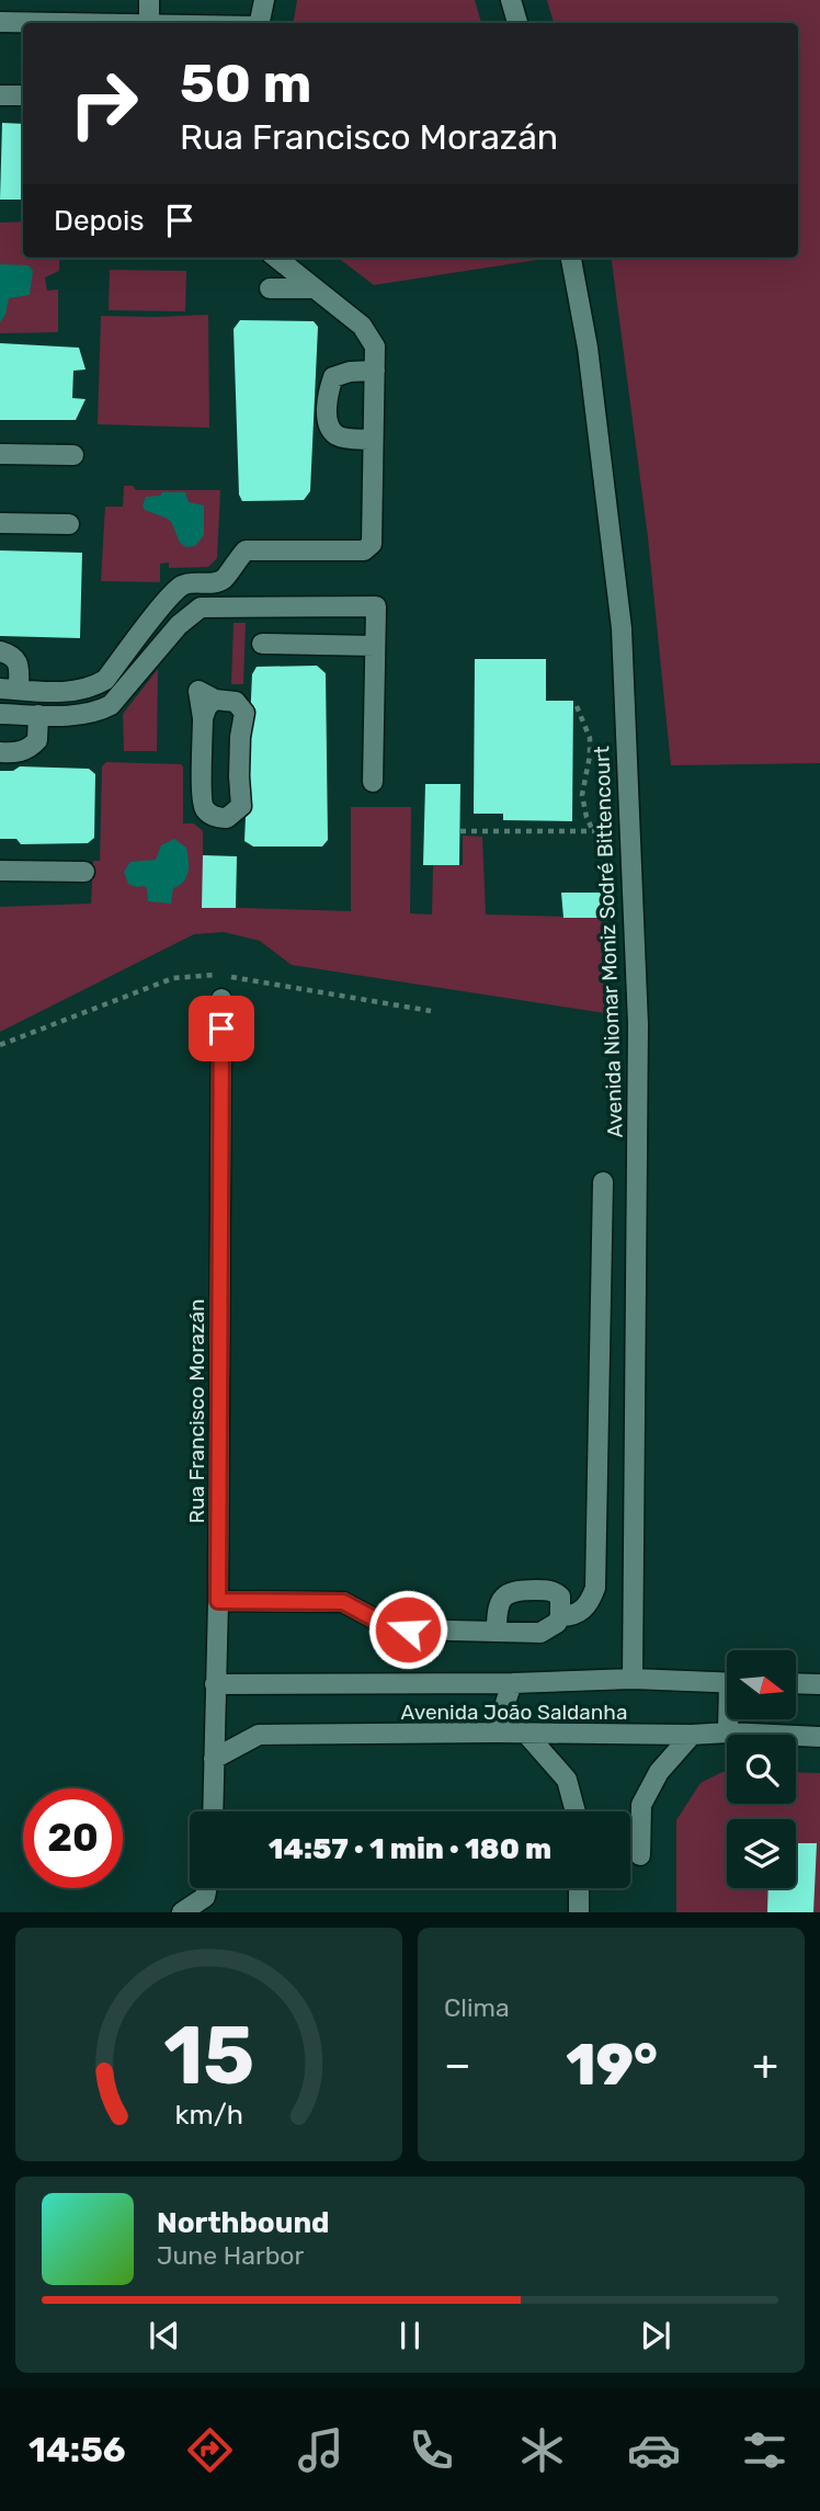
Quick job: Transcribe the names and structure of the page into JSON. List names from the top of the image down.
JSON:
{
  "streets": {
    "street": ["Avenida Niomar Moniz Sodré Bittencourt", "Rua Francisco Morazán", "Avenida João Saldanha"]
  },
  "crossings": [
    ["Avenida Niomar Moniz Sodré Bittencourt", "Avenida João Saldanha"],
    ["Rua Francisco Morazán", "Avenida João Saldanha"]
  ],
  "north": "right",
  "page": {
    "turn": ["50 m", "Rua Francisco Morazán"],
    "then": "Depois",
    "limit": "20",
    "trip": "14:57 · 1 min · 180 m",
    "tile": "Clima",
    "heat": ["−", "19°", "+"],
    "song": ["Northbound", "June Harbor"],
    "tabs": "14:56",
    "gauge": ["15", "km/h"]
  }
}
